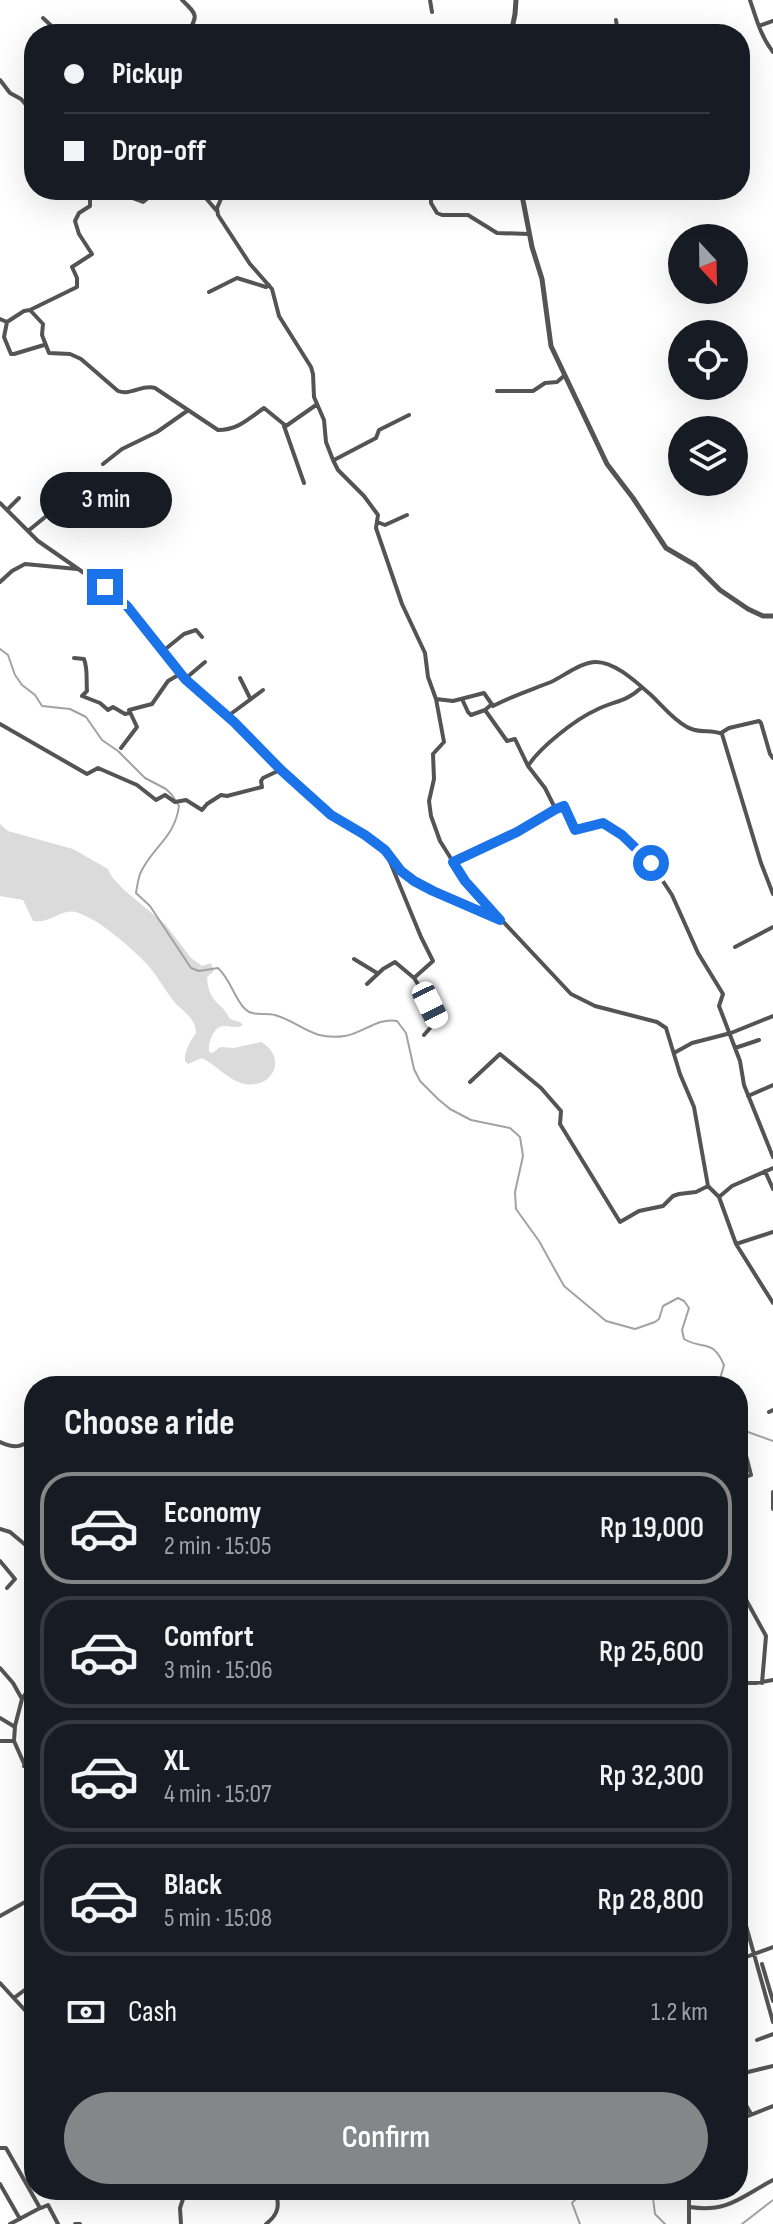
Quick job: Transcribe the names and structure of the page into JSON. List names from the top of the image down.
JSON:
{
  "north": "bottom",
  "page": {
    "banner": ["Pickup", "Drop-off"],
    "bubble": "3 min",
    "heading": "Choose a ride",
    "list": [
      {
        "name": "Economy",
        "note": "2 min · 15:05",
        "value": "Rp 19,000"
      },
      {
        "name": "Comfort",
        "note": "3 min · 15:06",
        "value": "Rp 25,600"
      },
      {
        "name": "XL",
        "note": "4 min · 15:07",
        "value": "Rp 32,300"
      },
      {
        "name": "Black",
        "note": "5 min · 15:08",
        "value": "Rp 28,800"
      }
    ],
    "pay": ["Cash", "1.2 km"],
    "buttons": "Confirm"
  }
}
